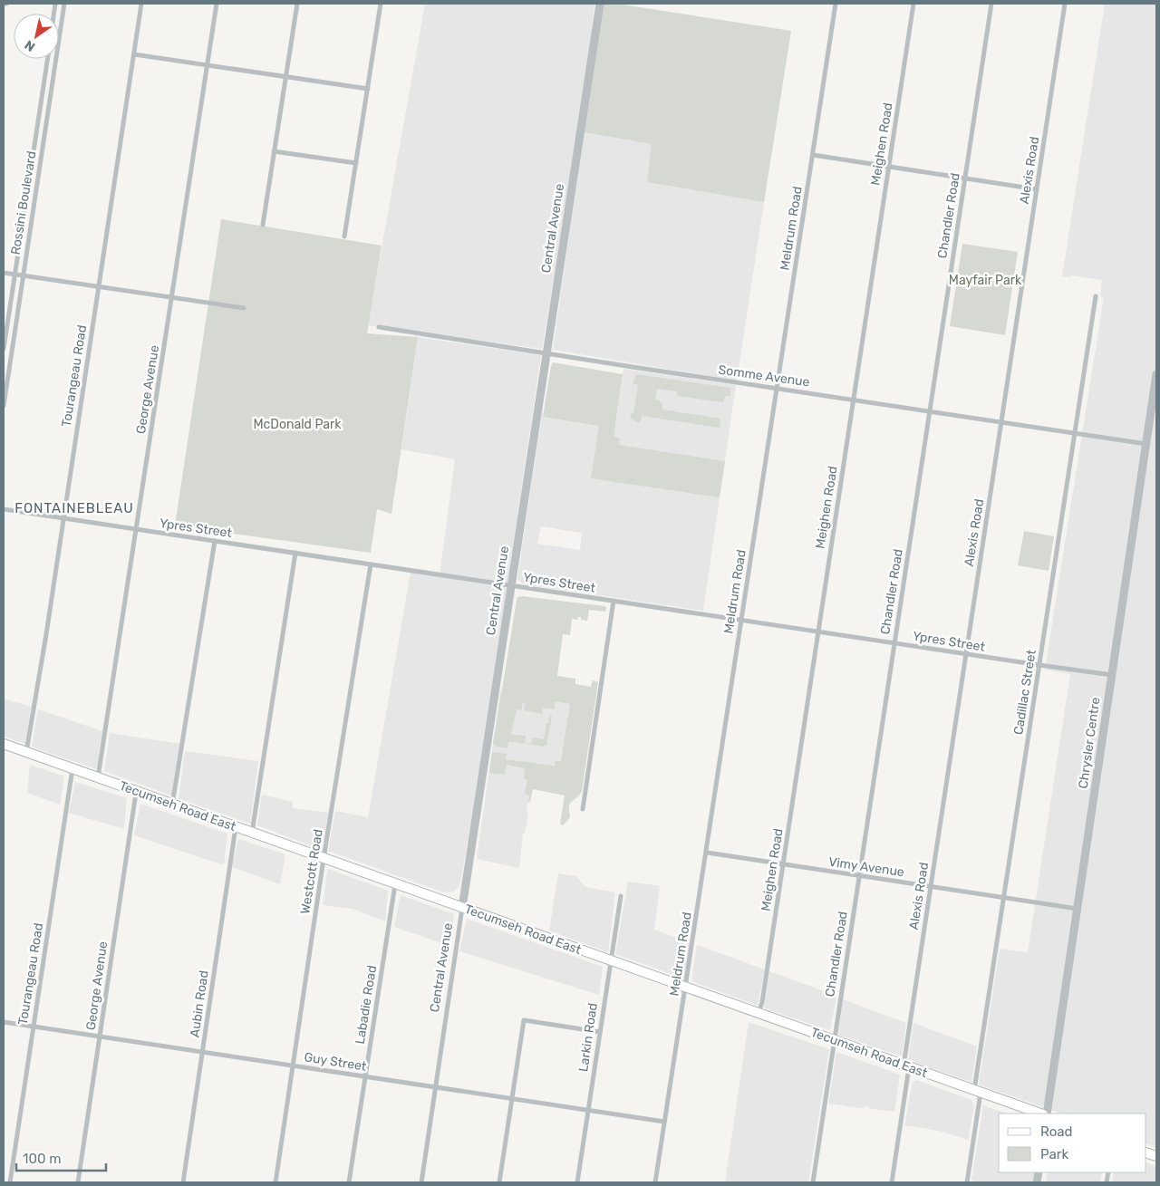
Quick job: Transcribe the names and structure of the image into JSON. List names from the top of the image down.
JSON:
{
  "streets": {
    "main road": ["Tecumseh Road East"],
    "street": [
      "Meighen Road",
      "Alexis Road",
      "Rossini Boulevard",
      "Chandler Road",
      "Central Avenue",
      "Meldrum Road",
      "Tourangeau Road",
      "Somme Avenue",
      "George Avenue",
      "Ypres Street",
      "Cadillac Street",
      "Chrysler Centre",
      "Vimy Avenue",
      "Westcott Road",
      "Aubin Road",
      "Labadie Road",
      "Larkin Road",
      "Guy Street"
    ]
  },
  "crossings": [
    ["Meighen Road", "Somme Avenue"],
    ["Meighen Road", "Ypres Street"],
    ["Meighen Road", "Tecumseh Road East"],
    ["Meighen Road", "Vimy Avenue"],
    ["Alexis Road", "Somme Avenue"],
    ["Alexis Road", "Ypres Street"],
    ["Alexis Road", "Tecumseh Road East"],
    ["Alexis Road", "Vimy Avenue"],
    ["Chandler Road", "Somme Avenue"],
    ["Chandler Road", "Ypres Street"],
    ["Chandler Road", "Tecumseh Road East"],
    ["Chandler Road", "Vimy Avenue"],
    ["Central Avenue", "Somme Avenue"],
    ["Central Avenue", "Ypres Street"],
    ["Central Avenue", "Tecumseh Road East"],
    ["Central Avenue", "Guy Street"],
    ["Meldrum Road", "Somme Avenue"],
    ["Meldrum Road", "Ypres Street"],
    ["Meldrum Road", "Tecumseh Road East"],
    ["Meldrum Road", "Vimy Avenue"],
    ["Meldrum Road", "Guy Street"],
    ["Tourangeau Road", "Ypres Street"],
    ["Tourangeau Road", "Tecumseh Road East"],
    ["Tourangeau Road", "Guy Street"],
    ["Somme Avenue", "Cadillac Street"],
    ["Somme Avenue", "Chrysler Centre"],
    ["George Avenue", "Ypres Street"],
    ["George Avenue", "Tecumseh Road East"],
    ["George Avenue", "Guy Street"],
    ["Ypres Street", "Cadillac Street"],
    ["Ypres Street", "Chrysler Centre"],
    ["Ypres Street", "Westcott Road"],
    ["Cadillac Street", "Tecumseh Road East"],
    ["Cadillac Street", "Vimy Avenue"],
    ["Chrysler Centre", "Vimy Avenue"],
    ["Tecumseh Road East", "Westcott Road"],
    ["Tecumseh Road East", "Aubin Road"],
    ["Tecumseh Road East", "Labadie Road"],
    ["Tecumseh Road East", "Larkin Road"],
    ["Westcott Road", "Guy Street"],
    ["Aubin Road", "Guy Street"],
    ["Labadie Road", "Guy Street"],
    ["Larkin Road", "Guy Street"]
  ],
  "districts": ["FONTAINEBLEAU"],
  "parks": ["Mayfair Park", "McDonald Park"],
  "legend": ["Road", "Park"],
  "scale_bar": "100 m",
  "north": "bottom left"
}
